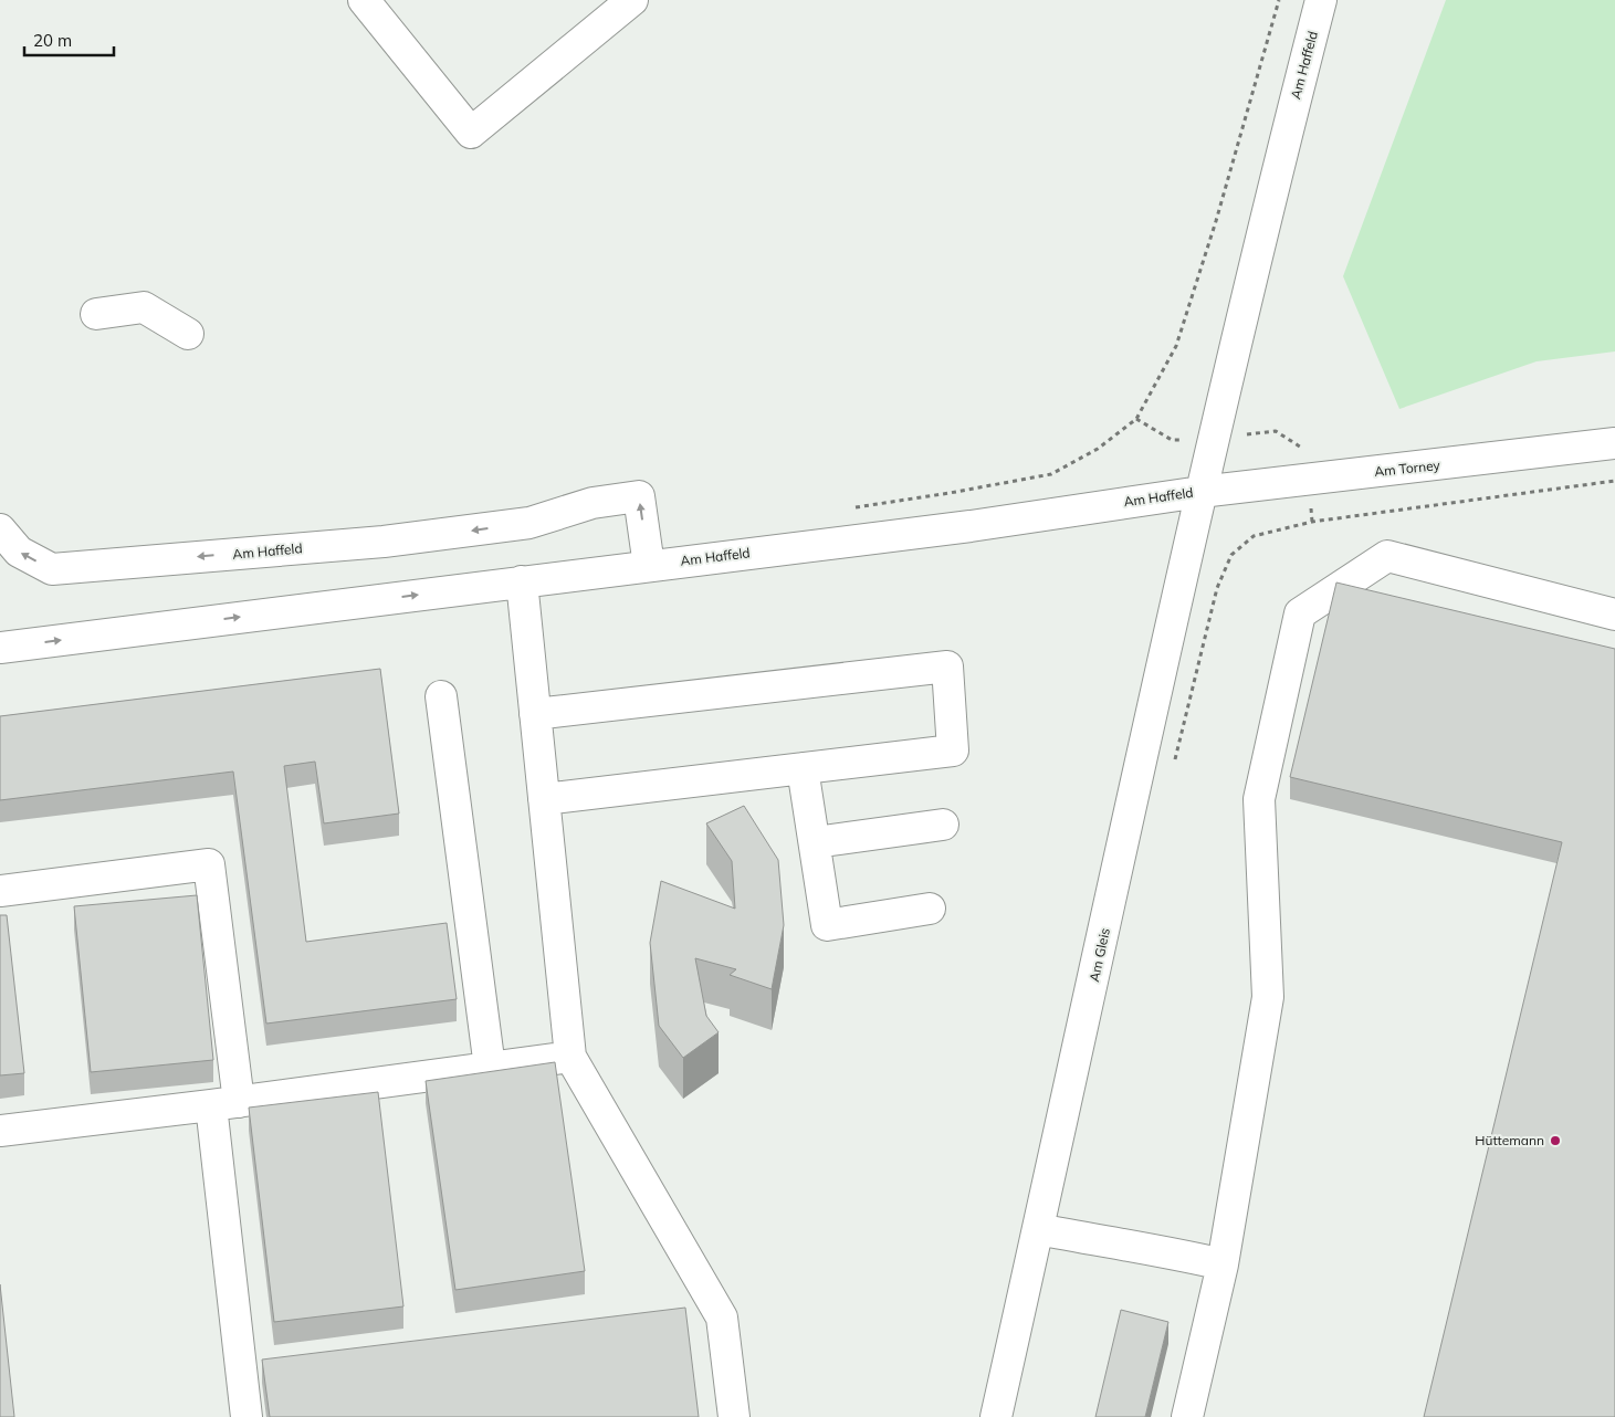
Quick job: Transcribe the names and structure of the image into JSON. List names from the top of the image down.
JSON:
{
  "streets": {
    "street": ["Am Haffeld", "Am Torney", "Am Gleis"]
  },
  "crossings": [
    ["Am Haffeld", "Am Torney"],
    ["Am Haffeld", "Am Gleis"],
    ["Am Torney", "Am Gleis"]
  ],
  "places": ["Hüttemann"],
  "scale_bar": "20 m"
}
